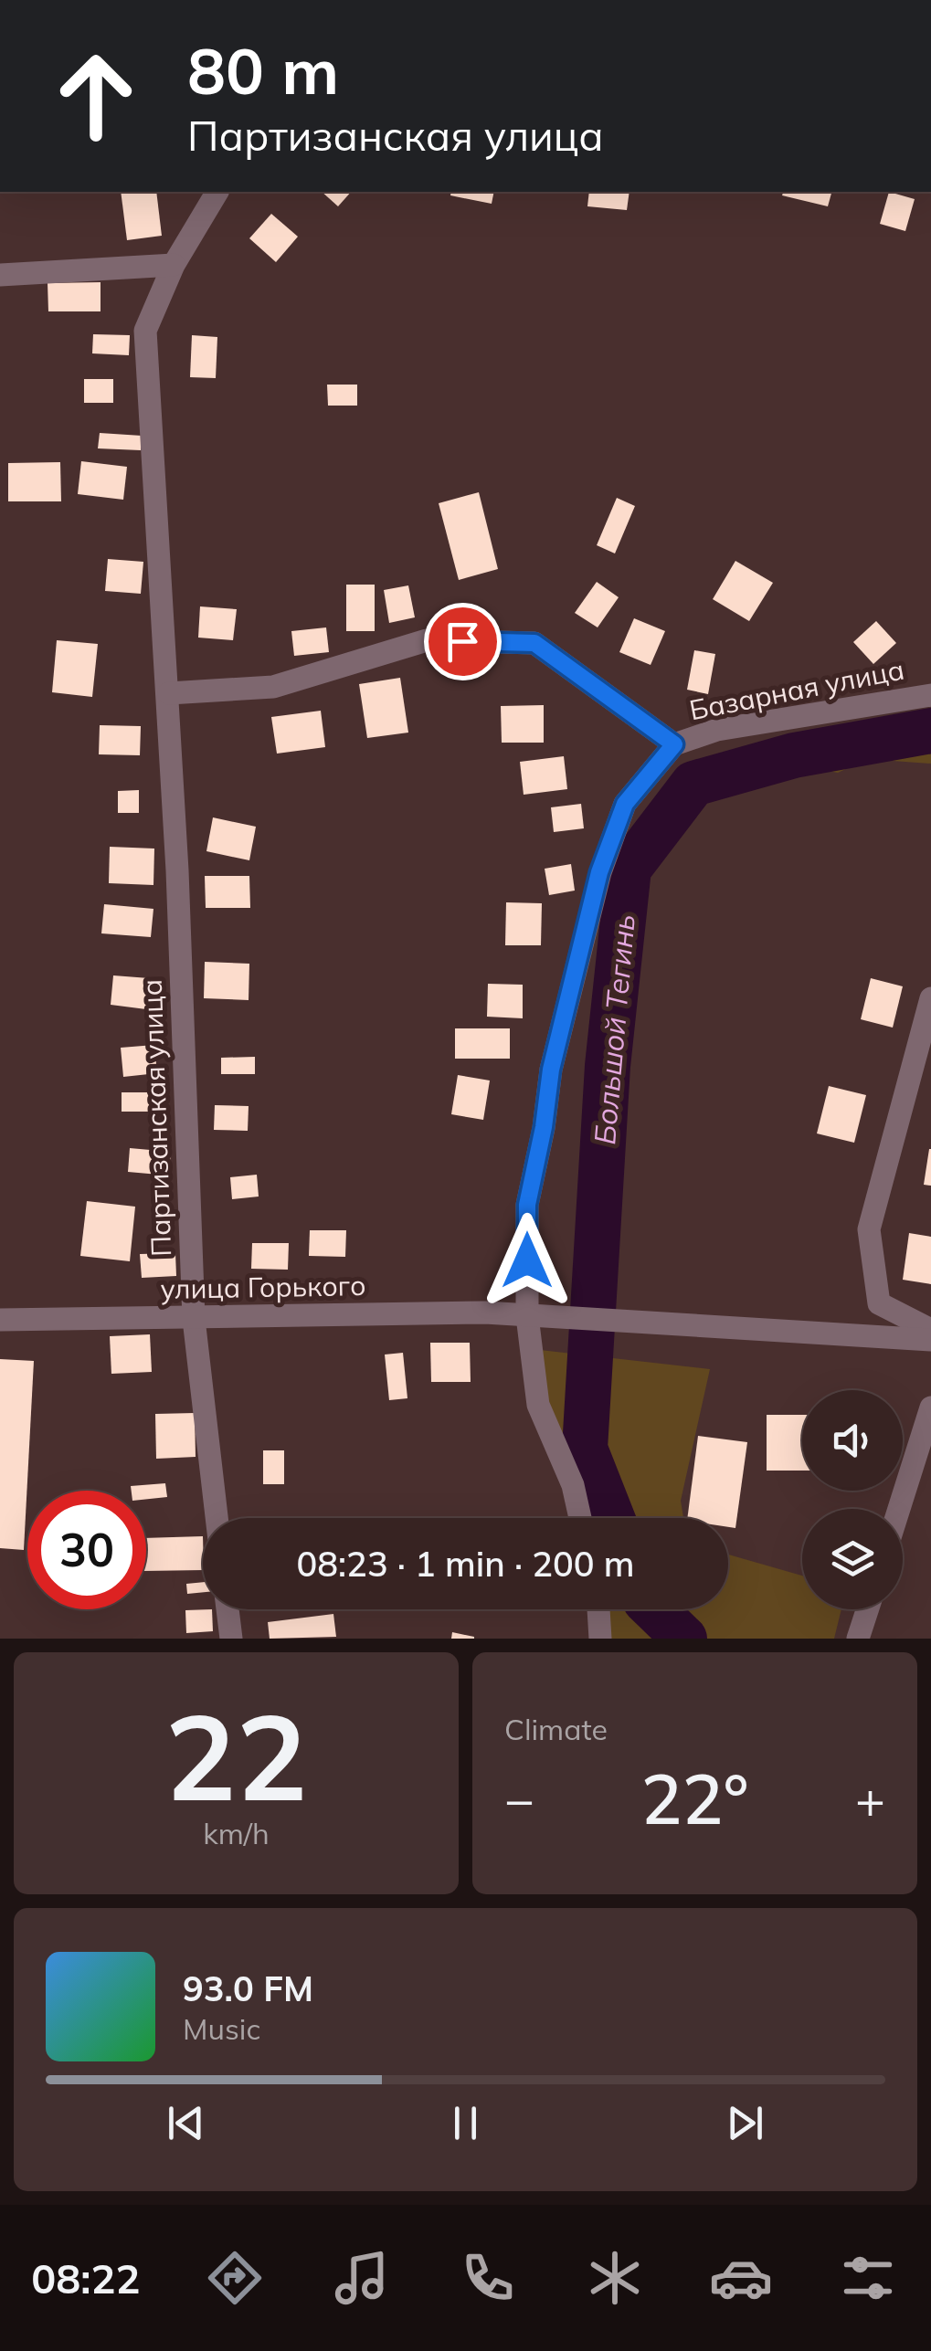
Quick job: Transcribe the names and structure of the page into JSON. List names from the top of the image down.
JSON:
{
  "streets": {
    "street": ["Базарная улица", "Партизанская улица", "улица Горького"]
  },
  "crossings": [
    ["Партизанская улица", "улица Горького"]
  ],
  "water": ["Большой Тегинь"],
  "page": {
    "turn": ["80 m", "Партизанская улица"],
    "limit": "30",
    "trip": "08:23 · 1 min · 200 m",
    "tile": [
      ["22", "km/h"],
      "Climate"
    ],
    "heat": ["−", "22°", "+"],
    "song": ["93.0 FM", "Music"],
    "tabs": "08:22"
  }
}
